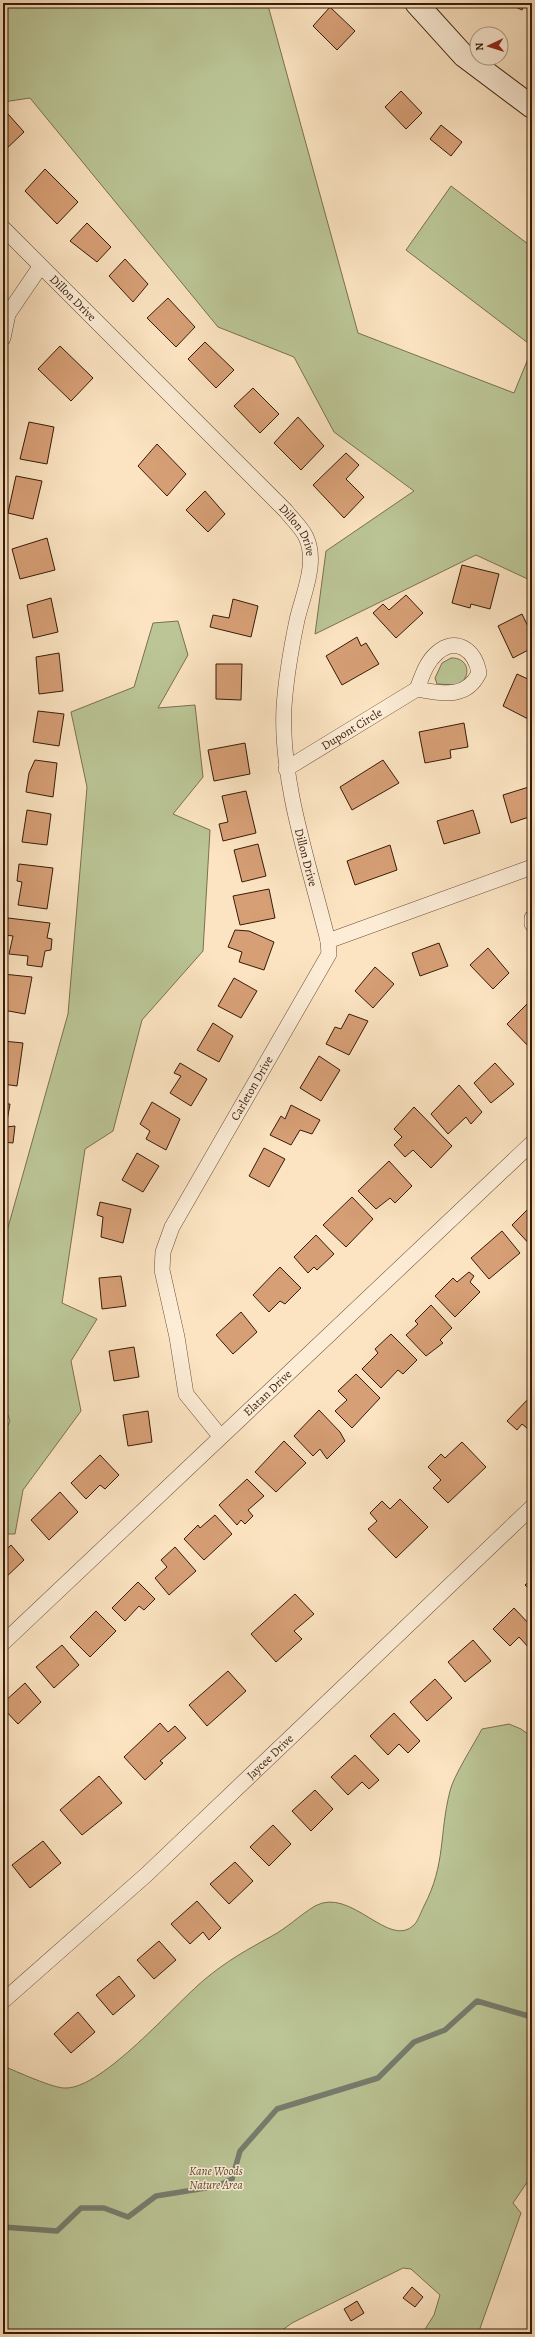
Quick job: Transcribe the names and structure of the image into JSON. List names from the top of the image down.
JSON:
{
  "streets": {
    "street": [
      "Dillon Drive",
      "Dupont Circle",
      "Carleton Drive",
      "Elatan Drive",
      "Jaycee Drive"
    ]
  },
  "crossings": [
    ["Dillon Drive", "Dupont Circle"],
    ["Dillon Drive", "Carleton Drive"],
    ["Carleton Drive", "Elatan Drive"]
  ],
  "parks": ["Kane Woods Nature Area"],
  "north": "left"
}
